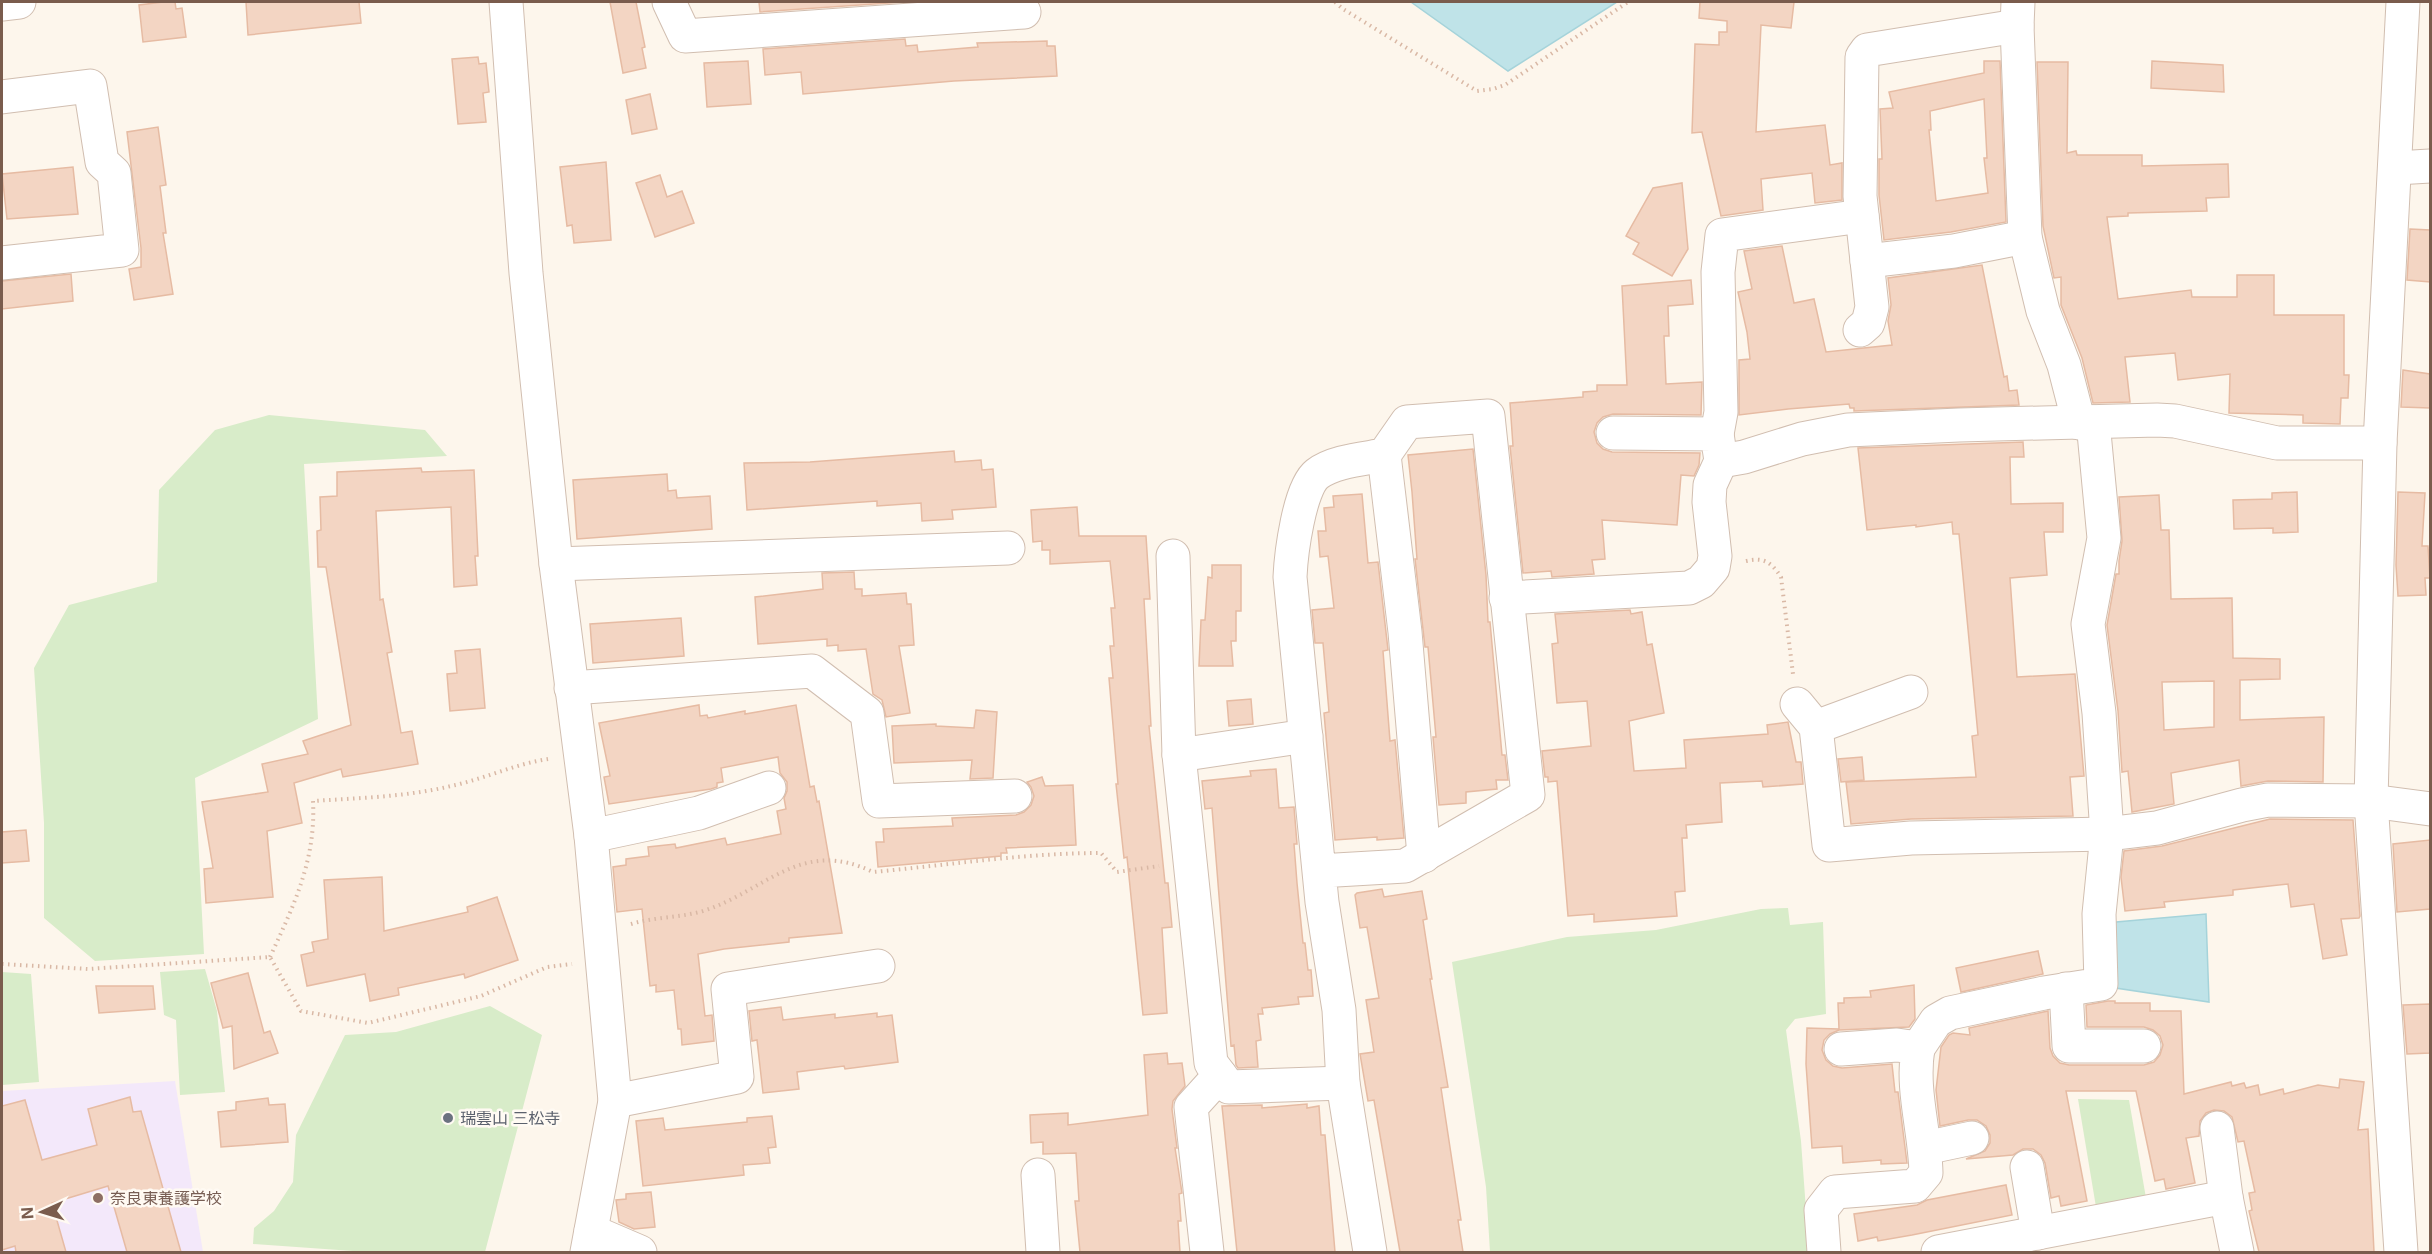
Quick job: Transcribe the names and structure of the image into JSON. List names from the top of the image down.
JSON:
{
  "places": ["瑞雲山 三松寺", "奈良東養護学校"],
  "north": "left"
}
